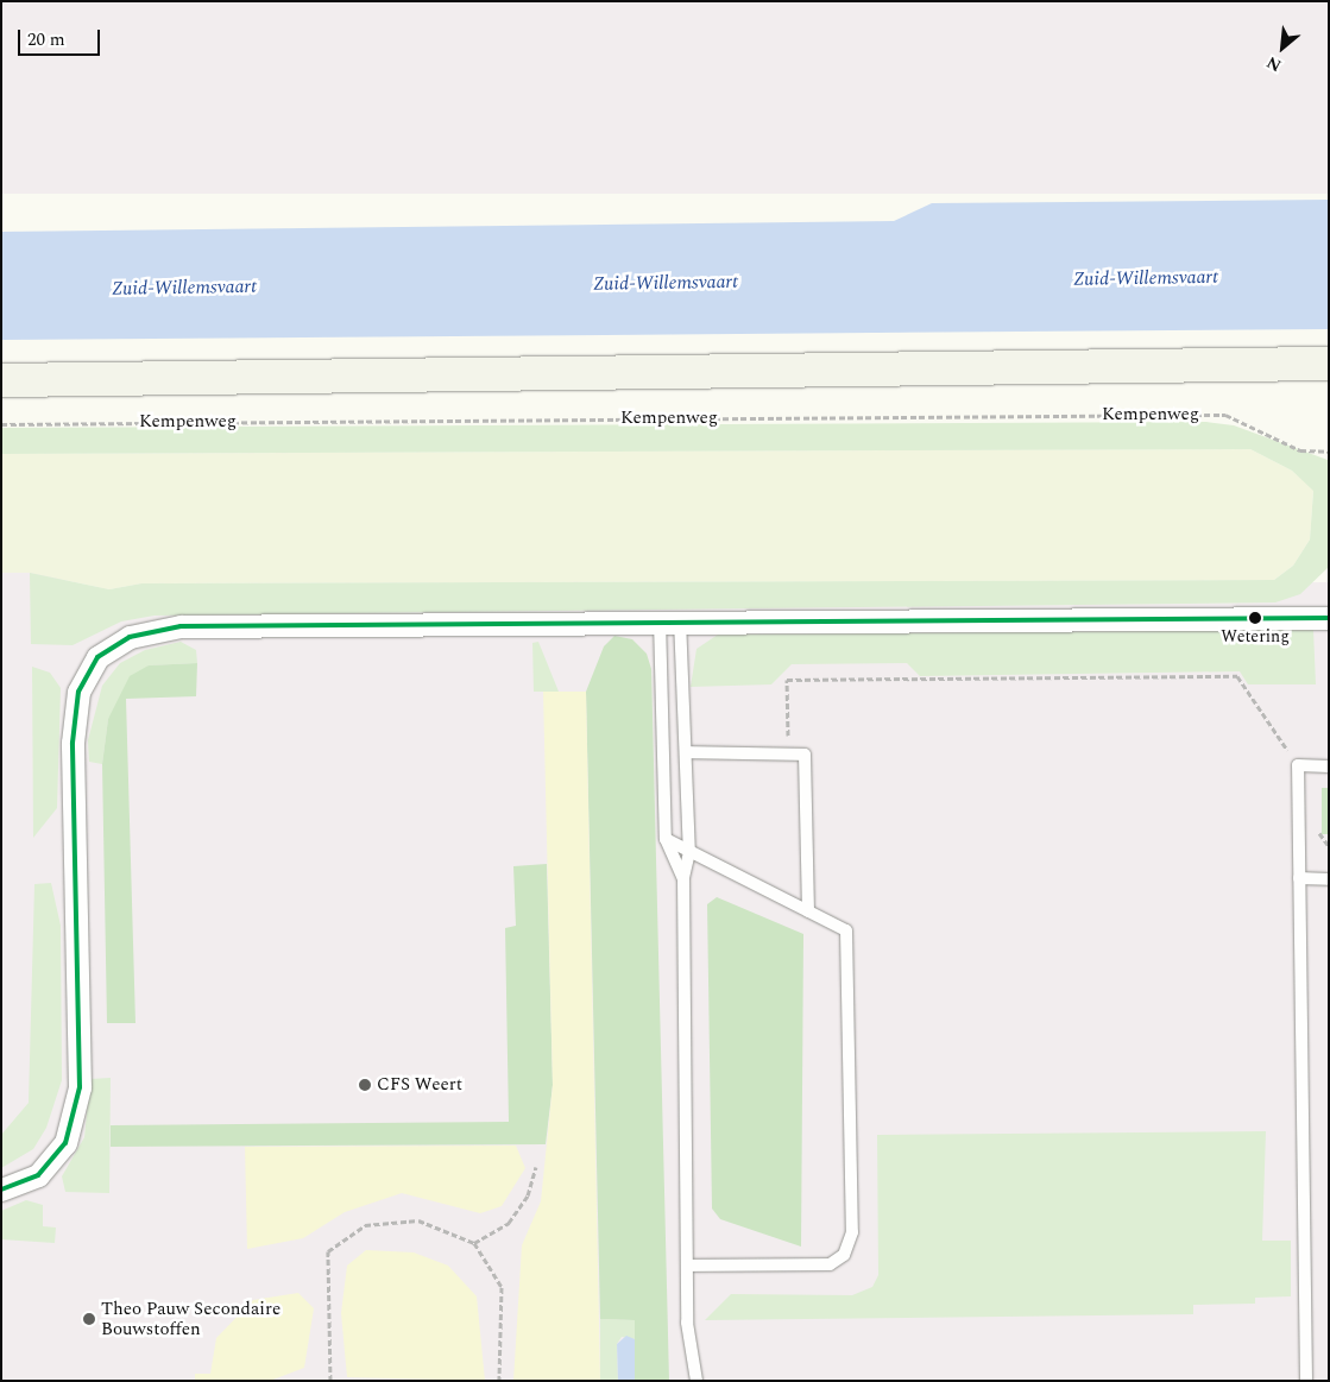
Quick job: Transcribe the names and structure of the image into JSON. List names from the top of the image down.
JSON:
{
  "streets": {
    "path": ["Kempenweg"]
  },
  "water": ["Zuid-Willemsvaart"],
  "places": ["Wetering", "CFS Weert", "Theo Pauw Secondaire Bouwstoffen"],
  "scale_bar": "20 m",
  "north": "bottom left"
}
